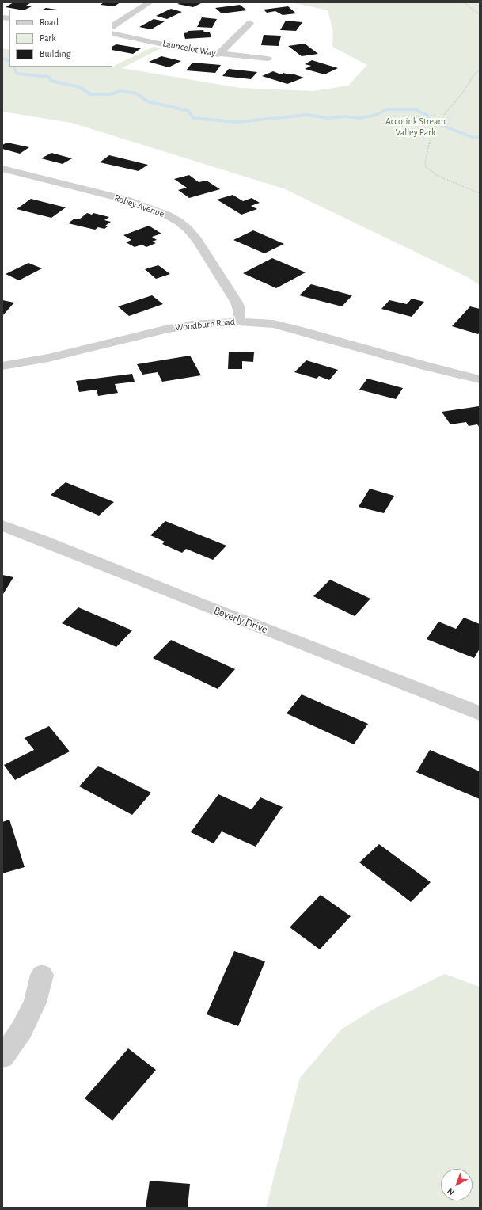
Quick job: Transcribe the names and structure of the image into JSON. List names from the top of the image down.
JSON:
{
  "streets": {
    "street": [
      "Launcelot Way",
      "Robey Avenue",
      "Woodburn Road",
      "Beverly Drive"
    ]
  },
  "crossings": [
    ["Robey Avenue", "Woodburn Road"]
  ],
  "parks": ["Accotink Stream Valley Park"],
  "legend": ["Road", "Park", "Building"],
  "north": "bottom left"
}
